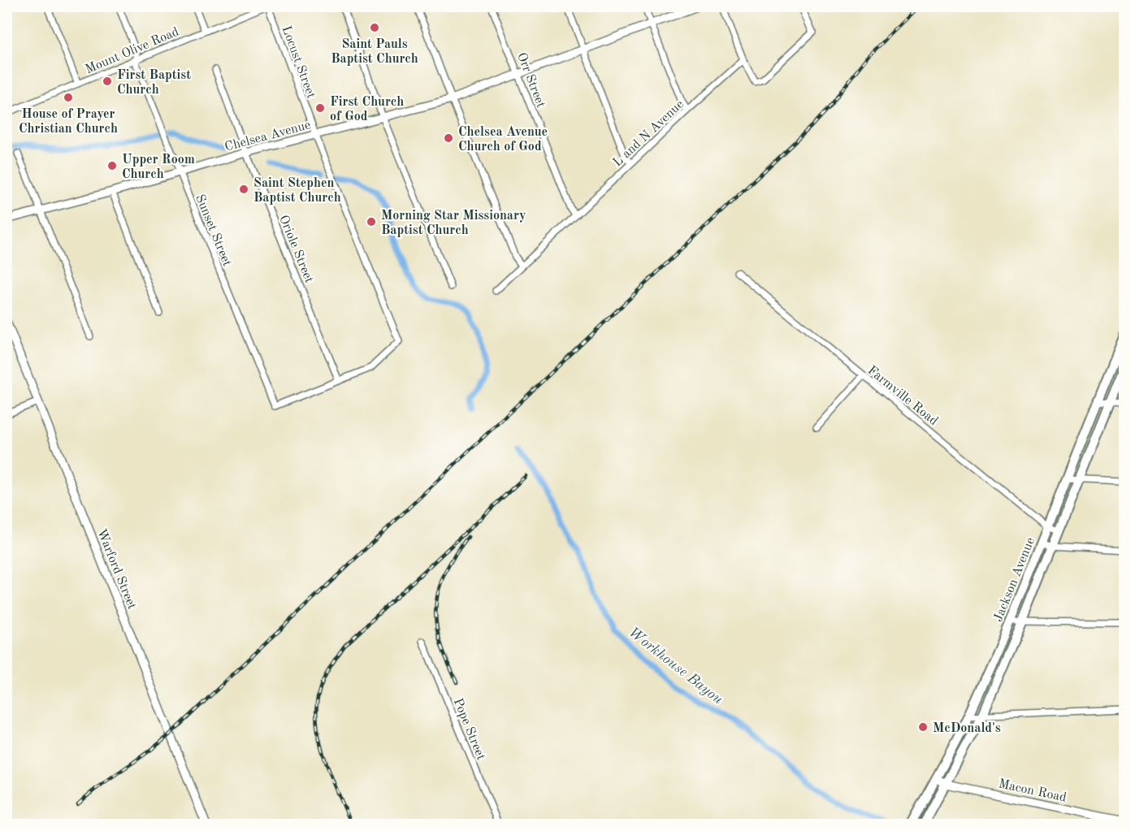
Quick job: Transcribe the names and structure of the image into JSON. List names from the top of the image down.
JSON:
{
  "streets": {
    "main road": [
      "Chelsea Avenue",
      "Warford Street",
      "Jackson Avenue",
      "Macon Road"
    ],
    "street": [
      "Mount Olive Road",
      "Locust Street",
      "Orr Street",
      "L and N Avenue",
      "Sunset Street",
      "Oriole Street",
      "Farmville Road",
      "Pope Street"
    ]
  },
  "crossings": [
    ["Mount Olive Road", "Locust Street"],
    ["Mount Olive Road", "Sunset Street"],
    ["Locust Street", "Chelsea Avenue"],
    ["Locust Street", "Sunset Street"],
    ["Locust Street", "Oriole Street"],
    ["Orr Street", "L and N Avenue"],
    ["Orr Street", "Chelsea Avenue"],
    ["Chelsea Avenue", "Sunset Street"],
    ["Chelsea Avenue", "Oriole Street"],
    ["Sunset Street", "Oriole Street"],
    ["Farmville Road", "Jackson Avenue"],
    ["Jackson Avenue", "Macon Road"]
  ],
  "water": ["Workhouse Bayou"],
  "places": [
    "Saint Pauls Baptist Church",
    "First Baptist Church",
    "House of Prayer Christian Church",
    "First Church of God",
    "Chelsea Avenue Church of God",
    "Upper Room Church",
    "Saint Stephen Baptist Church",
    "Morning Star Missionary Baptist Church",
    "McDonald's"
  ]
}
